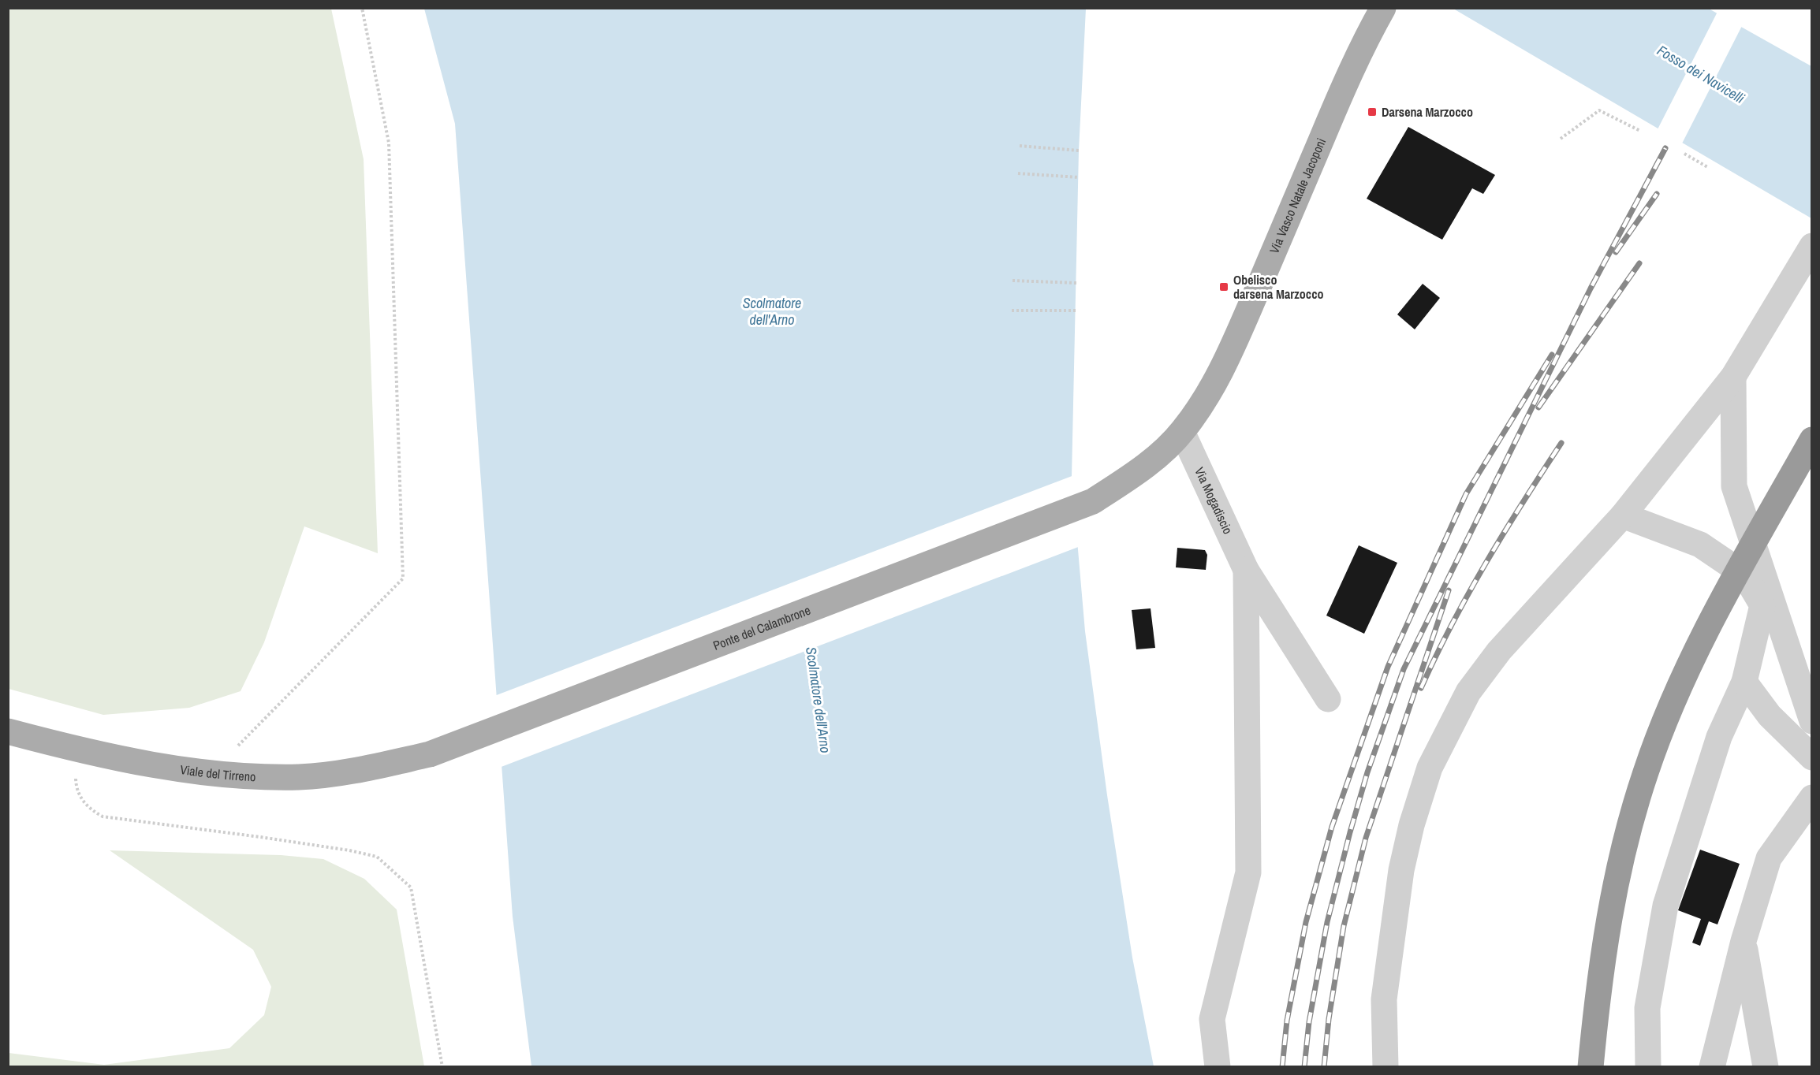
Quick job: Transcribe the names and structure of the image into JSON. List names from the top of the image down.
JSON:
{
  "streets": {
    "main road": ["Via Vasco Natale Jacoponi", "Ponte del Calambrone", "Viale del Tirreno"],
    "street": ["Via Mogadiscio"]
  },
  "crossings": [
    ["Via Vasco Natale Jacoponi", "Via Mogadiscio"],
    ["Via Vasco Natale Jacoponi", "Ponte del Calambrone"],
    ["Ponte del Calambrone", "Viale del Tirreno"]
  ],
  "water": ["Fosso dei Navicelli", "Scolmatore dell'Arno"],
  "places": {
    "transit": ["Darsena Marzocco", "Obelisco darsena Marzocco"]
  }
}
